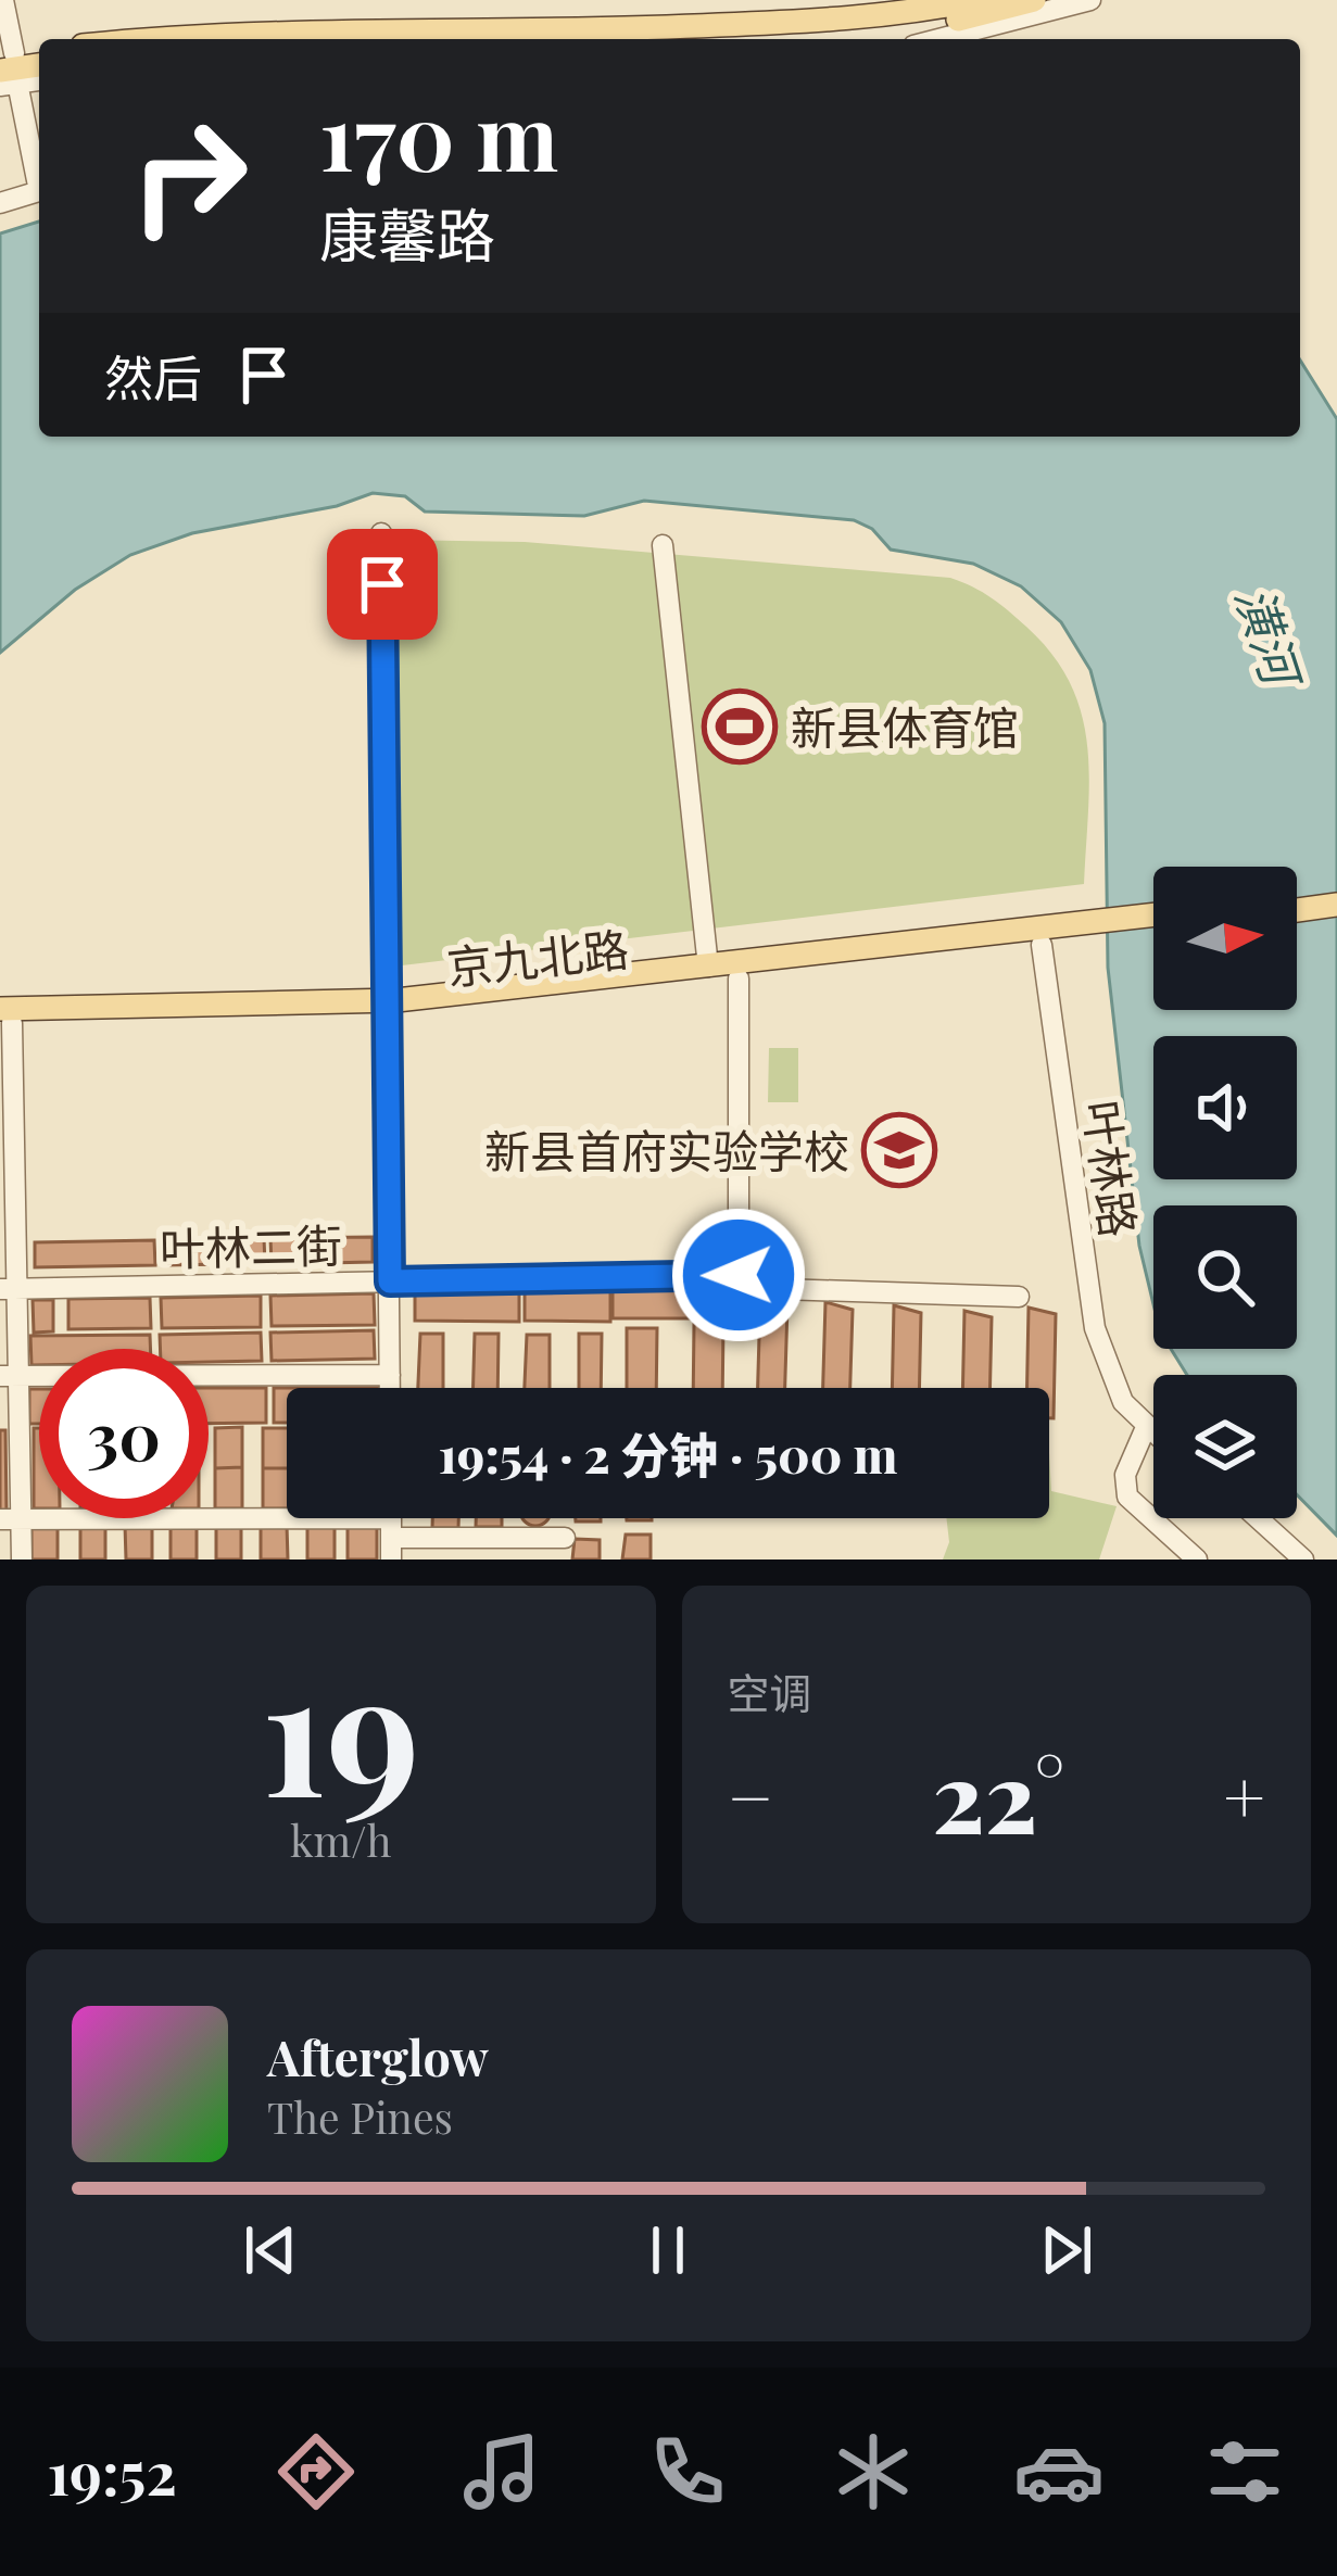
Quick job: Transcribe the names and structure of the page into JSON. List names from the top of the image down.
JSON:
{
  "streets": {
    "main road": ["京九北路"],
    "street": ["叶林路", "叶林二街"]
  },
  "crossings": [
    ["京九北路", "叶林路"]
  ],
  "water": ["潢河"],
  "places": {
    "sports": ["新县体育馆"],
    "school or university": ["新县首府实验学校"]
  },
  "north": "right",
  "page": {
    "turn": ["170 m", "康馨路"],
    "then": "然后",
    "limit": "30",
    "trip": "19:54 · 2 分钟 · 500 m",
    "tile": [
      ["19", "km/h"],
      "空调"
    ],
    "heat": ["−", "22°", "+"],
    "song": ["Afterglow", "The Pines"],
    "tabs": "19:52"
  }
}
